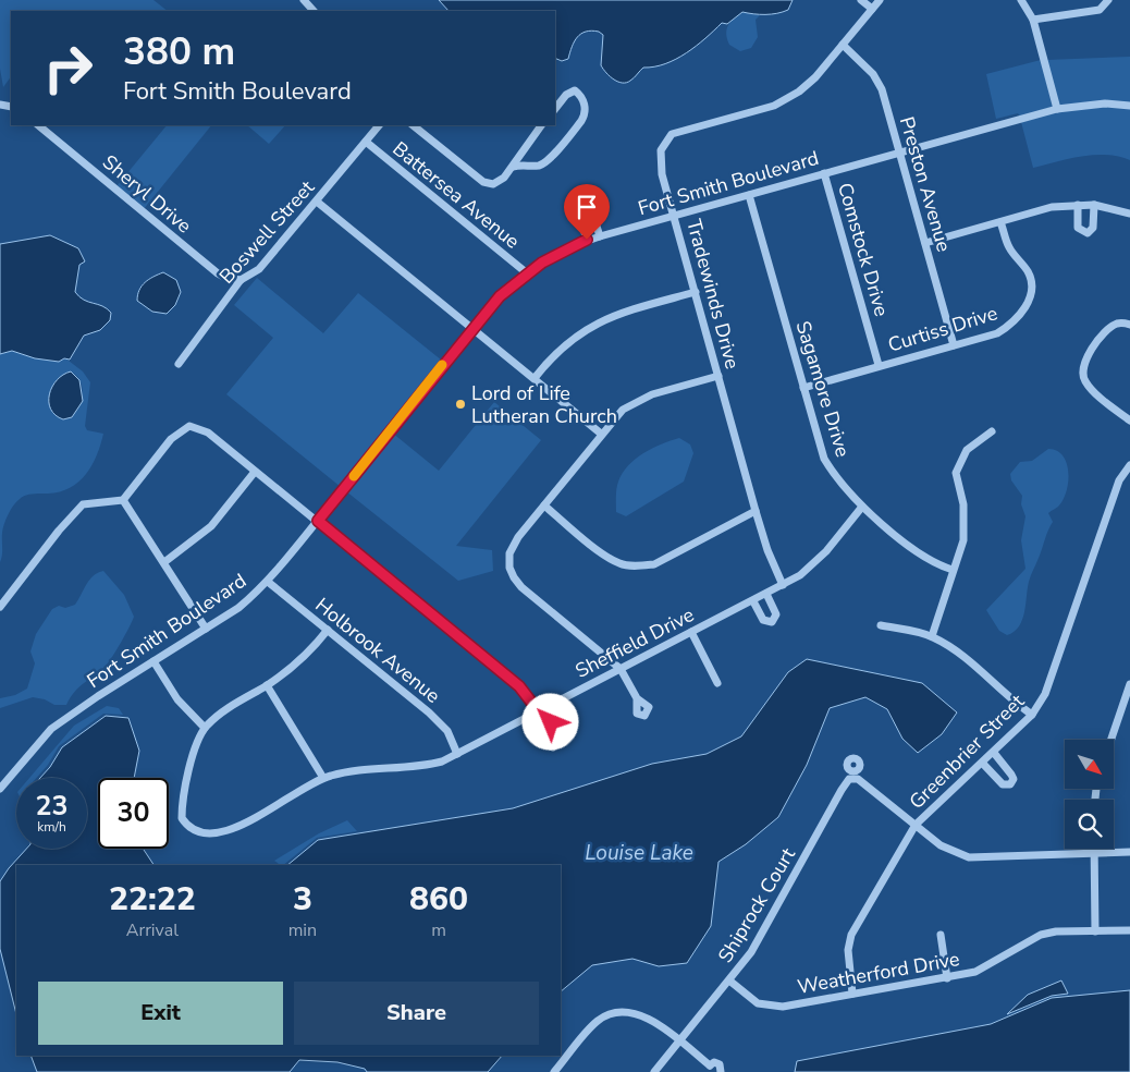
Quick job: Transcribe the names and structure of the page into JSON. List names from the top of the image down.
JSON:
{
  "streets": {
    "street": [
      "Fort Smith Boulevard",
      "Preston Avenue",
      "Sheryl Drive",
      "Battersea Avenue",
      "Boswell Street",
      "Comstock Drive",
      "Tradewinds Drive",
      "Curtiss Drive",
      "Sagamore Drive",
      "Sheffield Drive",
      "Holbrook Avenue",
      "Greenbrier Street",
      "Shiprock Court",
      "Weatherford Drive"
    ]
  },
  "crossings": [
    ["Fort Smith Boulevard", "Preston Avenue"],
    ["Fort Smith Boulevard", "Battersea Avenue"],
    ["Fort Smith Boulevard", "Comstock Drive"],
    ["Fort Smith Boulevard", "Tradewinds Drive"],
    ["Fort Smith Boulevard", "Sagamore Drive"],
    ["Fort Smith Boulevard", "Holbrook Avenue"],
    ["Preston Avenue", "Tradewinds Drive"],
    ["Preston Avenue", "Curtiss Drive"],
    ["Sheryl Drive", "Boswell Street"],
    ["Battersea Avenue", "Boswell Street"],
    ["Comstock Drive", "Curtiss Drive"],
    ["Tradewinds Drive", "Sheffield Drive"],
    ["Curtiss Drive", "Sagamore Drive"],
    ["Sagamore Drive", "Sheffield Drive"],
    ["Sheffield Drive", "Holbrook Avenue"],
    ["Greenbrier Street", "Shiprock Court"],
    ["Greenbrier Street", "Weatherford Drive"],
    ["Shiprock Court", "Weatherford Drive"]
  ],
  "water": ["Louise Lake"],
  "places": ["Lord of Life Lutheran Church"],
  "north": "bottom right",
  "page": {
    "turn": ["380 m", "Fort Smith Boulevard"],
    "speed": "23 km/h",
    "limit": "30",
    "eta": [
      "22:22",
      "Arrival",
      "3",
      "min",
      "860",
      "m"
    ],
    "buttons": ["Exit", "Share"]
  }
}
